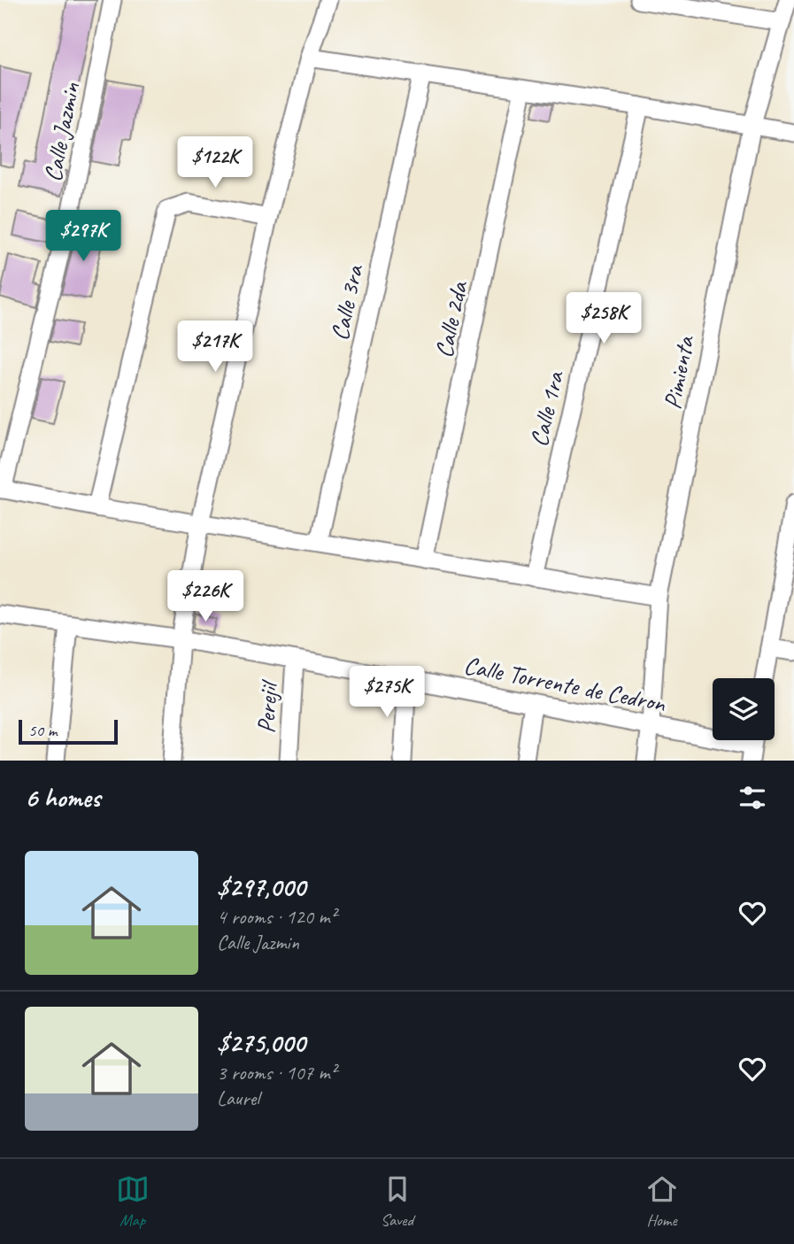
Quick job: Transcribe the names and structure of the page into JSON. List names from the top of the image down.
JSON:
{
  "streets": {
    "street": [
      "Calle Jazmin",
      "Calle 3ra",
      "Calle 2da",
      "Pimienta",
      "Calle 1ra",
      "Calle Torrente de Cedron",
      "Perejil"
    ]
  },
  "crossings": [
    ["Pimienta", "Calle Torrente de Cedron"],
    ["Calle Torrente de Cedron", "Perejil"]
  ],
  "scale_bar": "50 m",
  "page": {
    "price": [
      "$122K",
      "$297K",
      "$258K",
      "$217K",
      "$226K",
      "$275K"
    ],
    "scale": "50 m",
    "heading": "6 homes",
    "list": [
      {
        "name": "$297,000",
        "note": "4 rooms · 120 m² · Calle Jazmin"
      },
      {
        "name": "$275,000",
        "note": "3 rooms · 107 m² · Laurel"
      }
    ],
    "tabs": ["Map", "Saved", "Home"]
  }
}
